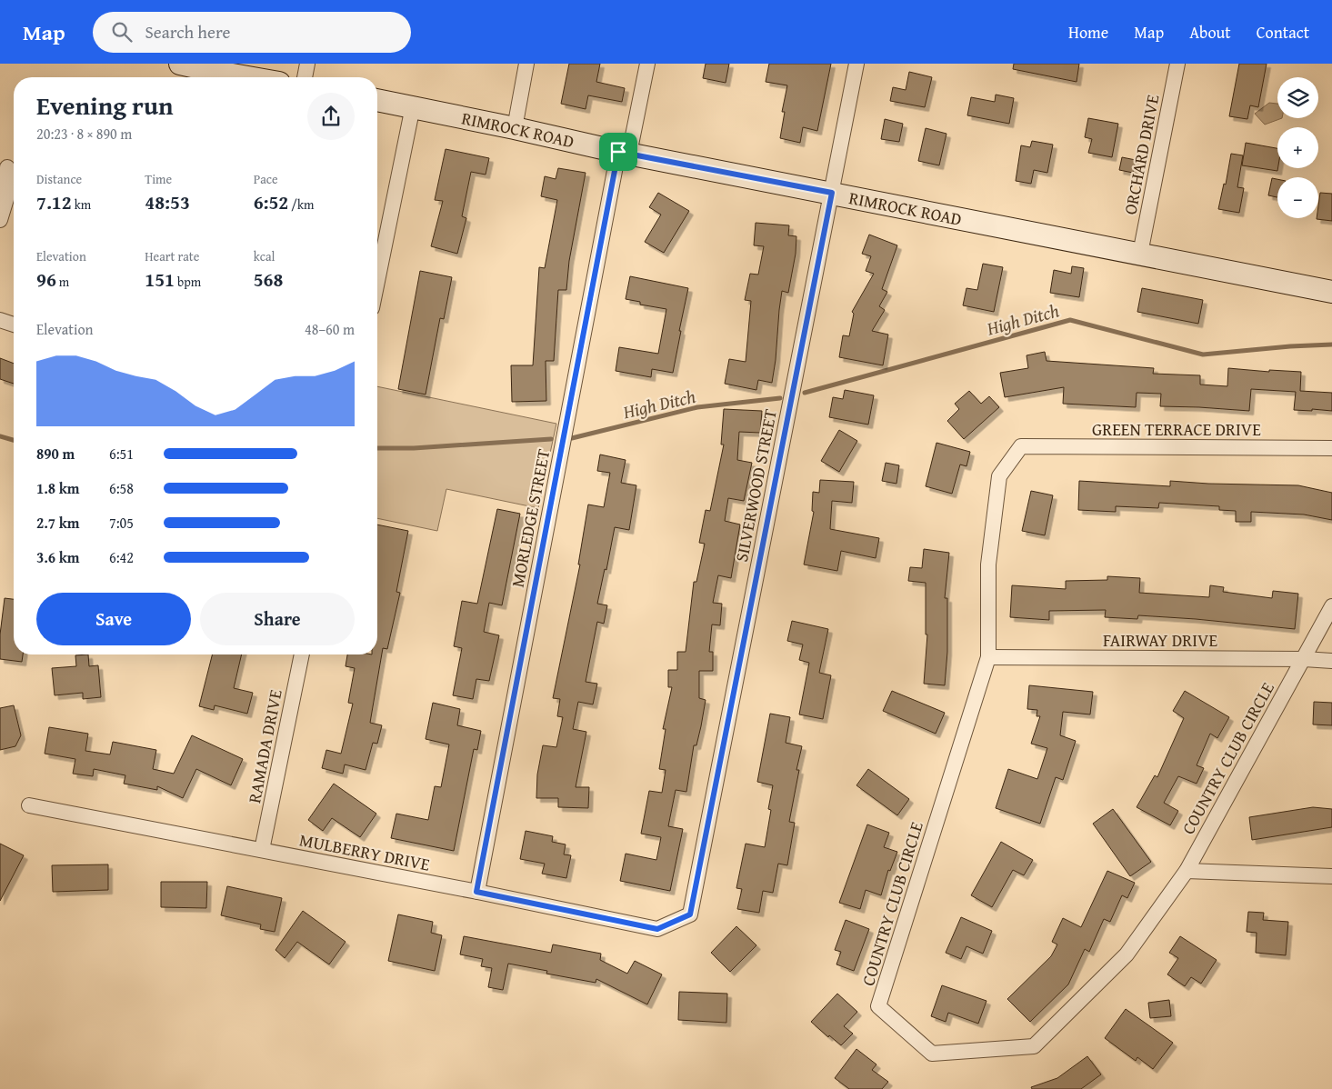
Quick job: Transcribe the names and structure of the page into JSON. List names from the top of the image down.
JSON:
{
  "streets": {
    "main road": ["RIMROCK ROAD"],
    "street": [
      "ORCHARD DRIVE",
      "GREEN TERRACE DRIVE",
      "SILVERWOOD STREET",
      "MORLEDGE STREET",
      "FAIRWAY DRIVE",
      "RAMADA DRIVE",
      "COUNTRY CLUB CIRCLE",
      "MULBERRY DRIVE"
    ]
  },
  "crossings": [
    ["RIMROCK ROAD", "ORCHARD DRIVE"],
    ["RIMROCK ROAD", "SILVERWOOD STREET"],
    ["RIMROCK ROAD", "MORLEDGE STREET"],
    ["GREEN TERRACE DRIVE", "COUNTRY CLUB CIRCLE"],
    ["SILVERWOOD STREET", "MULBERRY DRIVE"],
    ["MORLEDGE STREET", "MULBERRY DRIVE"],
    ["FAIRWAY DRIVE", "COUNTRY CLUB CIRCLE"],
    ["RAMADA DRIVE", "MULBERRY DRIVE"]
  ],
  "water": ["High Ditch"],
  "page": {
    "header": "Map",
    "search": "Search here",
    "nav": [
      "Home",
      "Map",
      "About",
      "Contact"
    ],
    "map_buttons": ["+", "−"],
    "heading": ["Evening run", "20:23 · 8 × 890 m"],
    "stats": [
      ["Distance", "7.12 km"],
      ["Time", "48:53"],
      ["Pace", "6:52 /km"],
      ["Elevation", "96 m"],
      ["Heart rate", "151 bpm"],
      ["kcal", "568"]
    ],
    "chart": ["Elevation", "48–60 m"],
    "list": [
      {
        "name": "890 m",
        "note": "6:51"
      },
      {
        "name": "1.8 km",
        "note": "6:58"
      },
      {
        "name": "2.7 km",
        "note": "7:05"
      },
      {
        "name": "3.6 km",
        "note": "6:42"
      }
    ],
    "buttons": ["Save", "Share"]
  }
}
